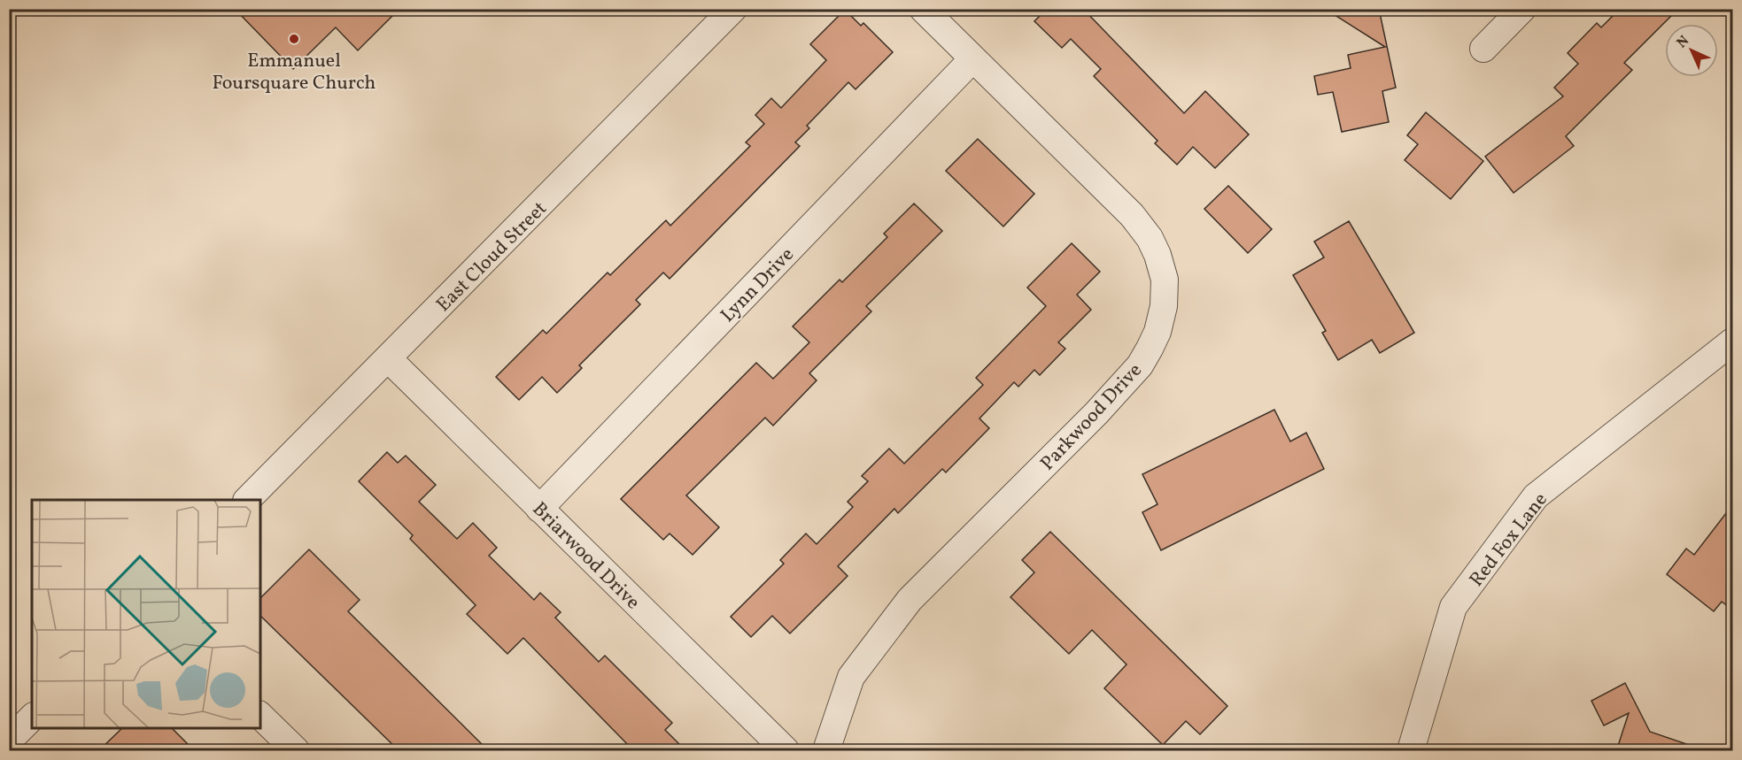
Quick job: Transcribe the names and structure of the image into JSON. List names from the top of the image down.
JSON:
{
  "streets": {
    "street": [
      "East Cloud Street",
      "Lynn Drive",
      "Parkwood Drive",
      "Red Fox Lane",
      "Briarwood Drive"
    ]
  },
  "crossings": [
    ["East Cloud Street", "Briarwood Drive"],
    ["Lynn Drive", "Parkwood Drive"],
    ["Lynn Drive", "Briarwood Drive"]
  ],
  "places": ["Emmanuel Foursquare Church"],
  "north": "top left"
}
